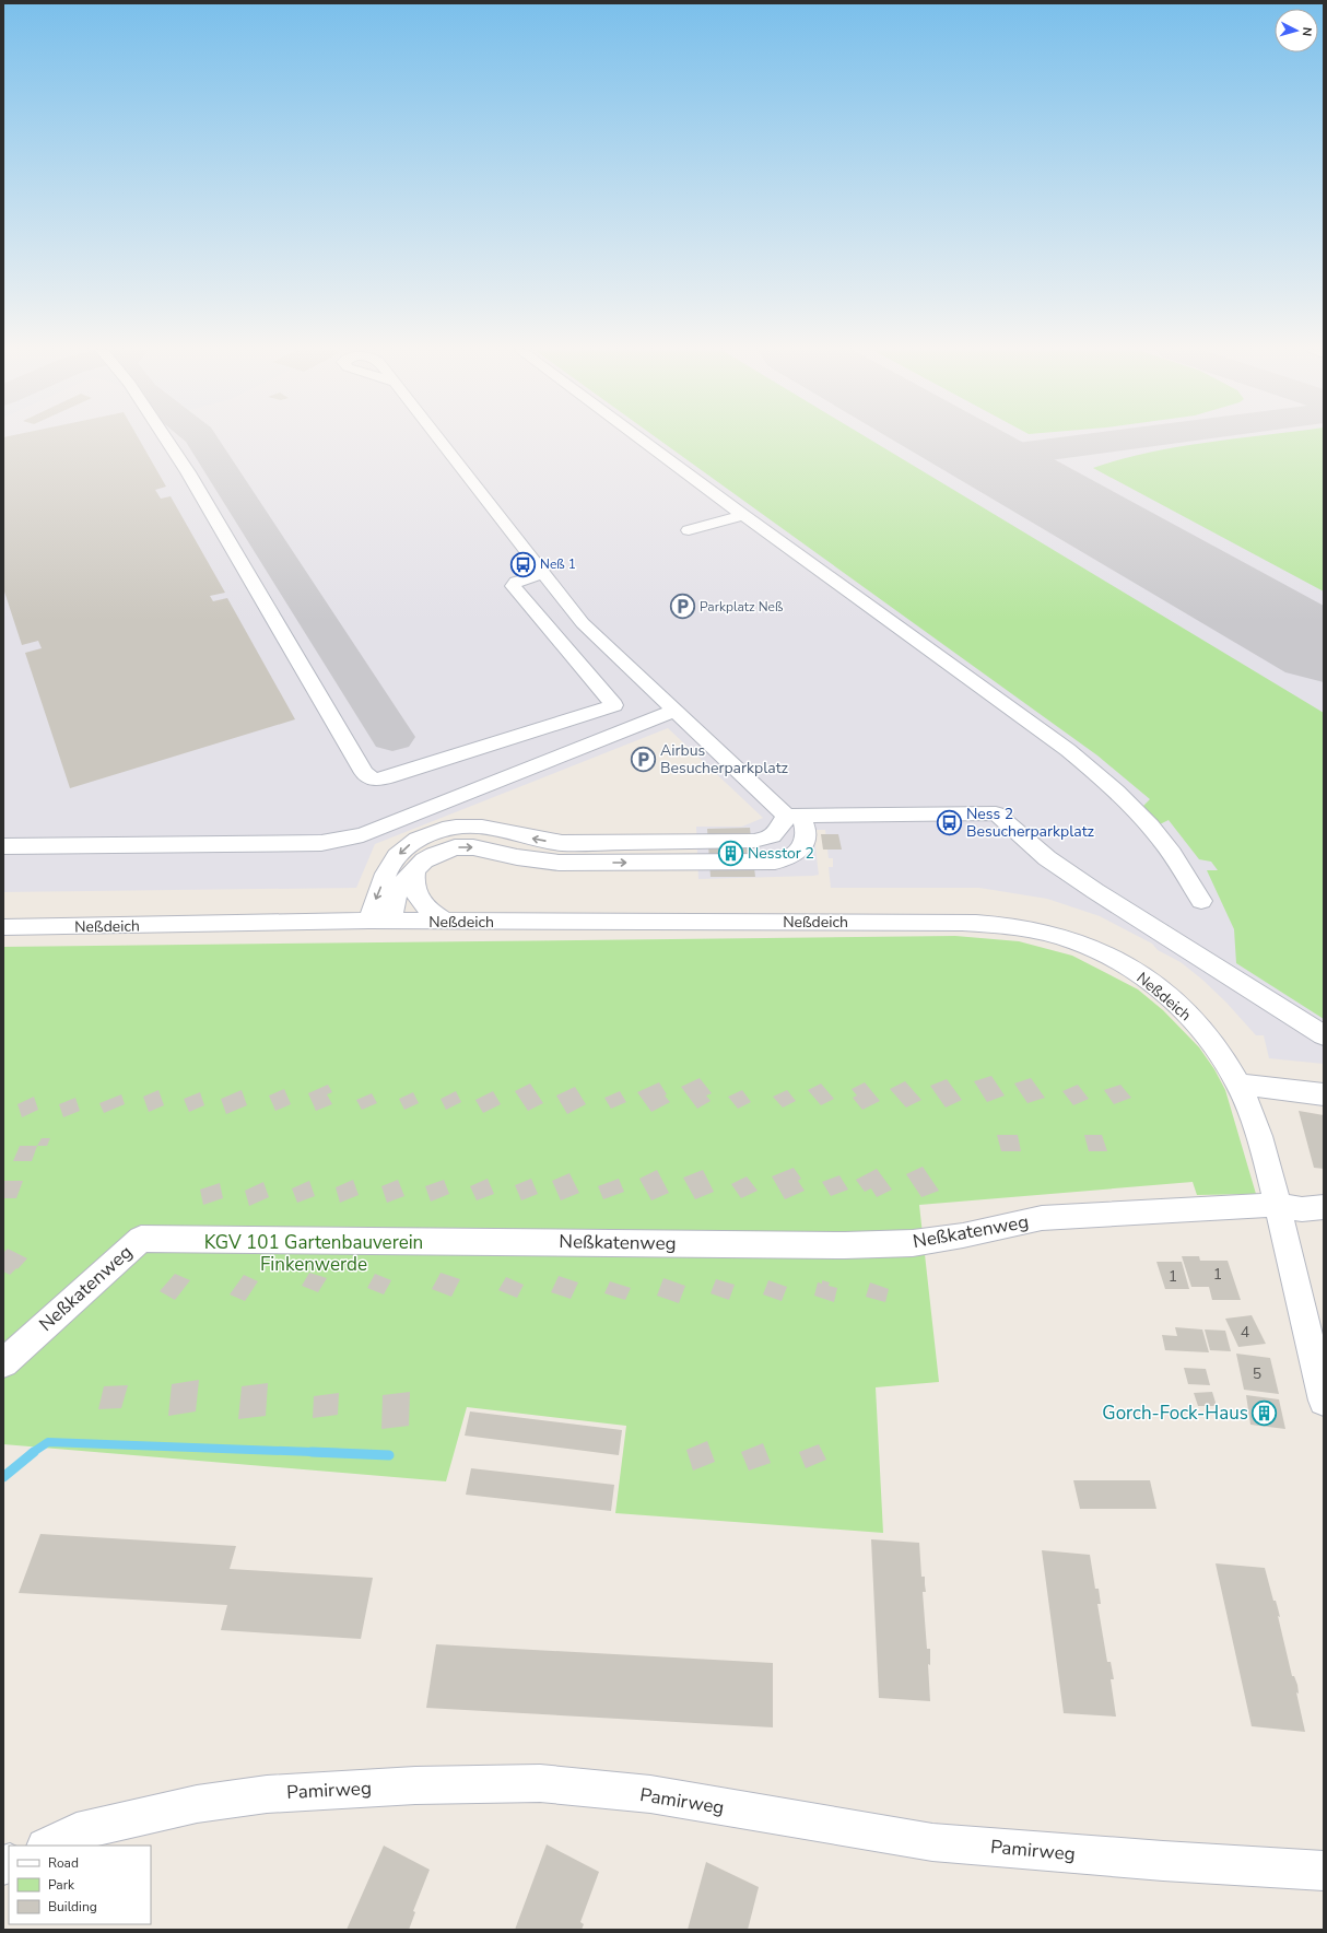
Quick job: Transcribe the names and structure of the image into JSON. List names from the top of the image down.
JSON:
{
  "streets": {
    "street": ["Neßdeich", "Neßkatenweg", "Pamirweg"]
  },
  "crossings": [
    ["Neßdeich", "Neßkatenweg"]
  ],
  "parks": ["KGV 101 Gartenbauverein Finkenwerde"],
  "places": {
    "bus stop": ["Neß 1", "Ness 2 Besucherparkplatz"],
    "parking": ["Parkplatz Neß", "Airbus Besucherparkplatz"],
    "building": ["Nesstor 2", "Gorch-Fock-Haus"]
  },
  "house_numbers": [
    "1",
    "1",
    "4",
    "5"
  ],
  "legend": ["Road", "Park", "Building"],
  "north": "right"
}
